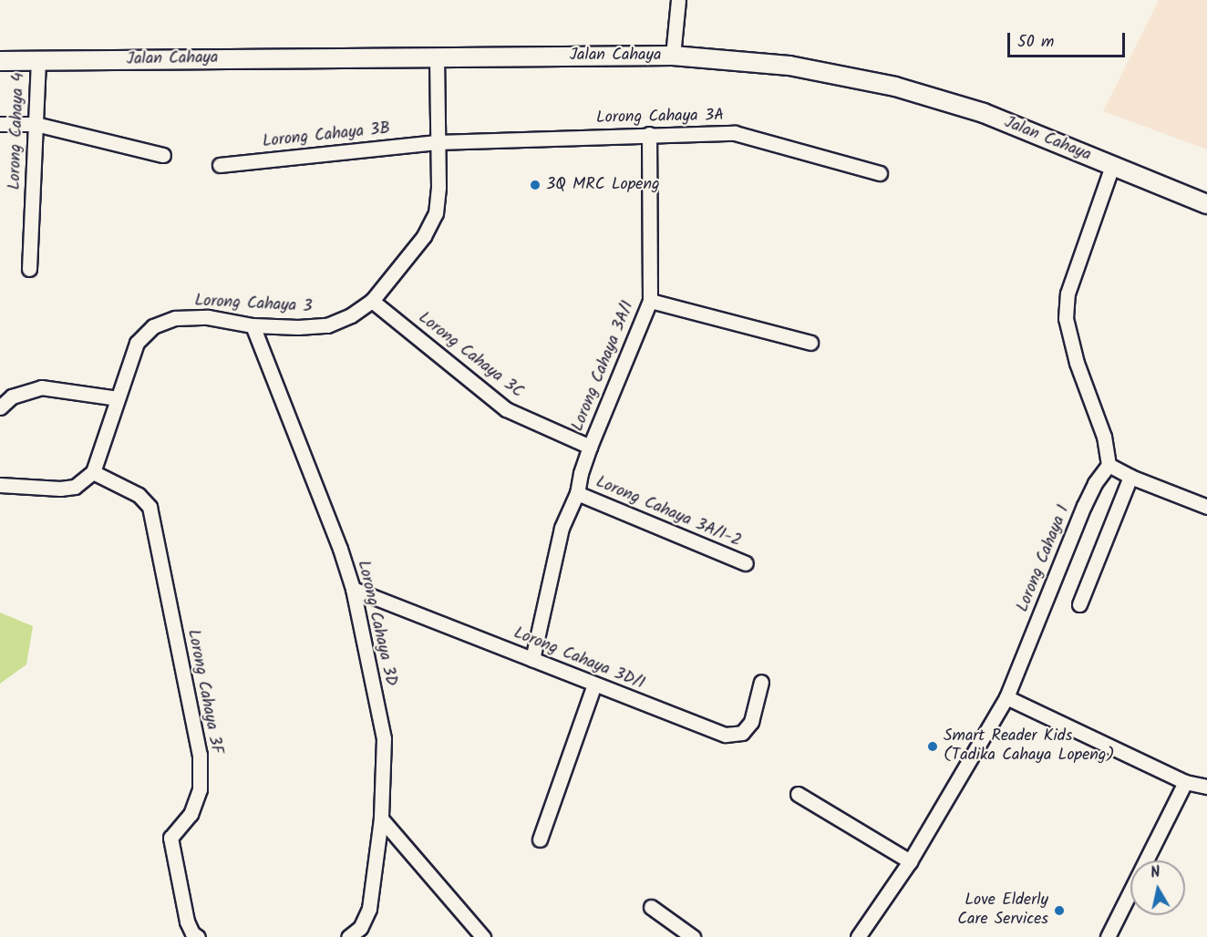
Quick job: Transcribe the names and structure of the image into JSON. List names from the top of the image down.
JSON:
{
  "streets": {
    "street": [
      "Jalan Cahaya",
      "Lorong Cahaya 3A",
      "Lorong Cahaya 4",
      "Lorong Cahaya 3B",
      "Lorong Cahaya 3",
      "Lorong Cahaya 3C",
      "Lorong Cahaya 3A/1",
      "Lorong Cahaya 3A/1-2",
      "Lorong Cahaya 1",
      "Lorong Cahaya 3D",
      "Lorong Cahaya 3D/1",
      "Lorong Cahaya 3F"
    ]
  },
  "crossings": [
    ["Jalan Cahaya", "Lorong Cahaya 4"],
    ["Jalan Cahaya", "Lorong Cahaya 3"],
    ["Lorong Cahaya 3A", "Lorong Cahaya 3B"],
    ["Lorong Cahaya 3A", "Lorong Cahaya 3"],
    ["Lorong Cahaya 3A", "Lorong Cahaya 3A/1"],
    ["Lorong Cahaya 3B", "Lorong Cahaya 3"],
    ["Lorong Cahaya 3", "Lorong Cahaya 3C"],
    ["Lorong Cahaya 3", "Lorong Cahaya 3D"],
    ["Lorong Cahaya 3", "Lorong Cahaya 3F"],
    ["Lorong Cahaya 3C", "Lorong Cahaya 3A/1"],
    ["Lorong Cahaya 3D", "Lorong Cahaya 3D/1"]
  ],
  "places": ["3Q MRC Lopeng", "Smart Reader Kids (Tadika Cahaya Lopeng)", "Love Elderly Care Services"],
  "scale_bar": "50 m",
  "north": "top"
}
